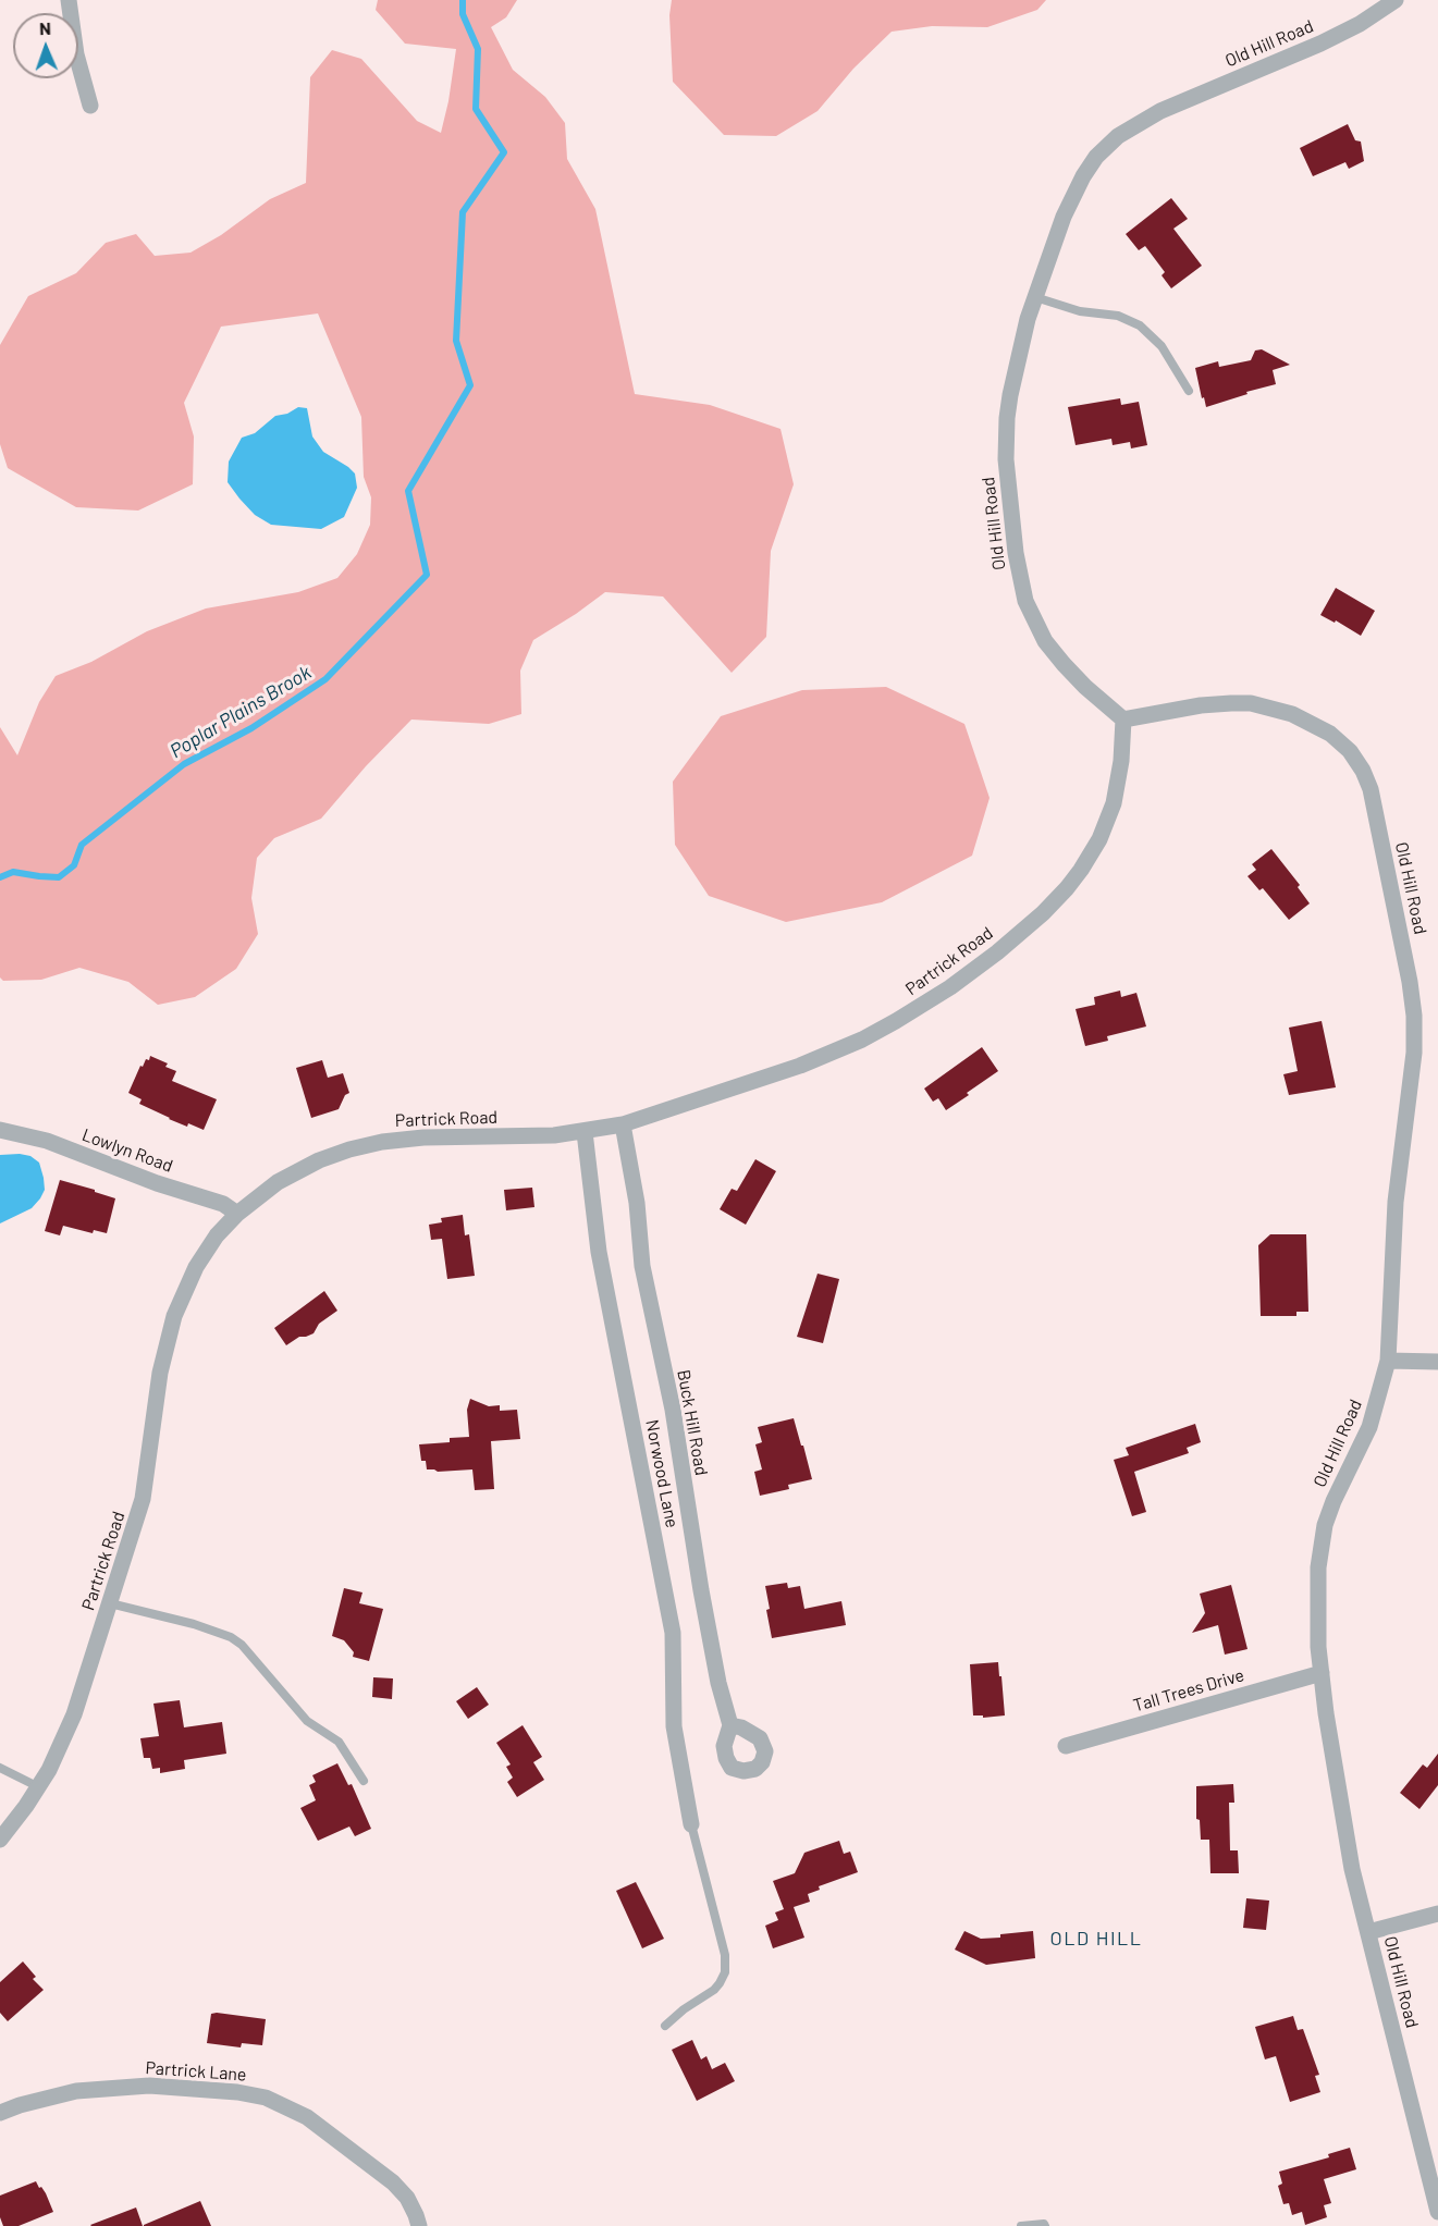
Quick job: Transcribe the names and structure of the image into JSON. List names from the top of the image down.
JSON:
{
  "streets": {
    "street": [
      "Old Hill Road",
      "Partrick Road",
      "Lowlyn Road",
      "Buck Hill Road",
      "Norwood Lane",
      "Tall Trees Drive",
      "Partrick Lane"
    ]
  },
  "crossings": [
    ["Old Hill Road", "Partrick Road"],
    ["Old Hill Road", "Tall Trees Drive"],
    ["Partrick Road", "Lowlyn Road"],
    ["Partrick Road", "Buck Hill Road"],
    ["Partrick Road", "Norwood Lane"]
  ],
  "districts": ["OLD HILL"],
  "water": ["Poplar Plains Brook"],
  "north": "top"
}
